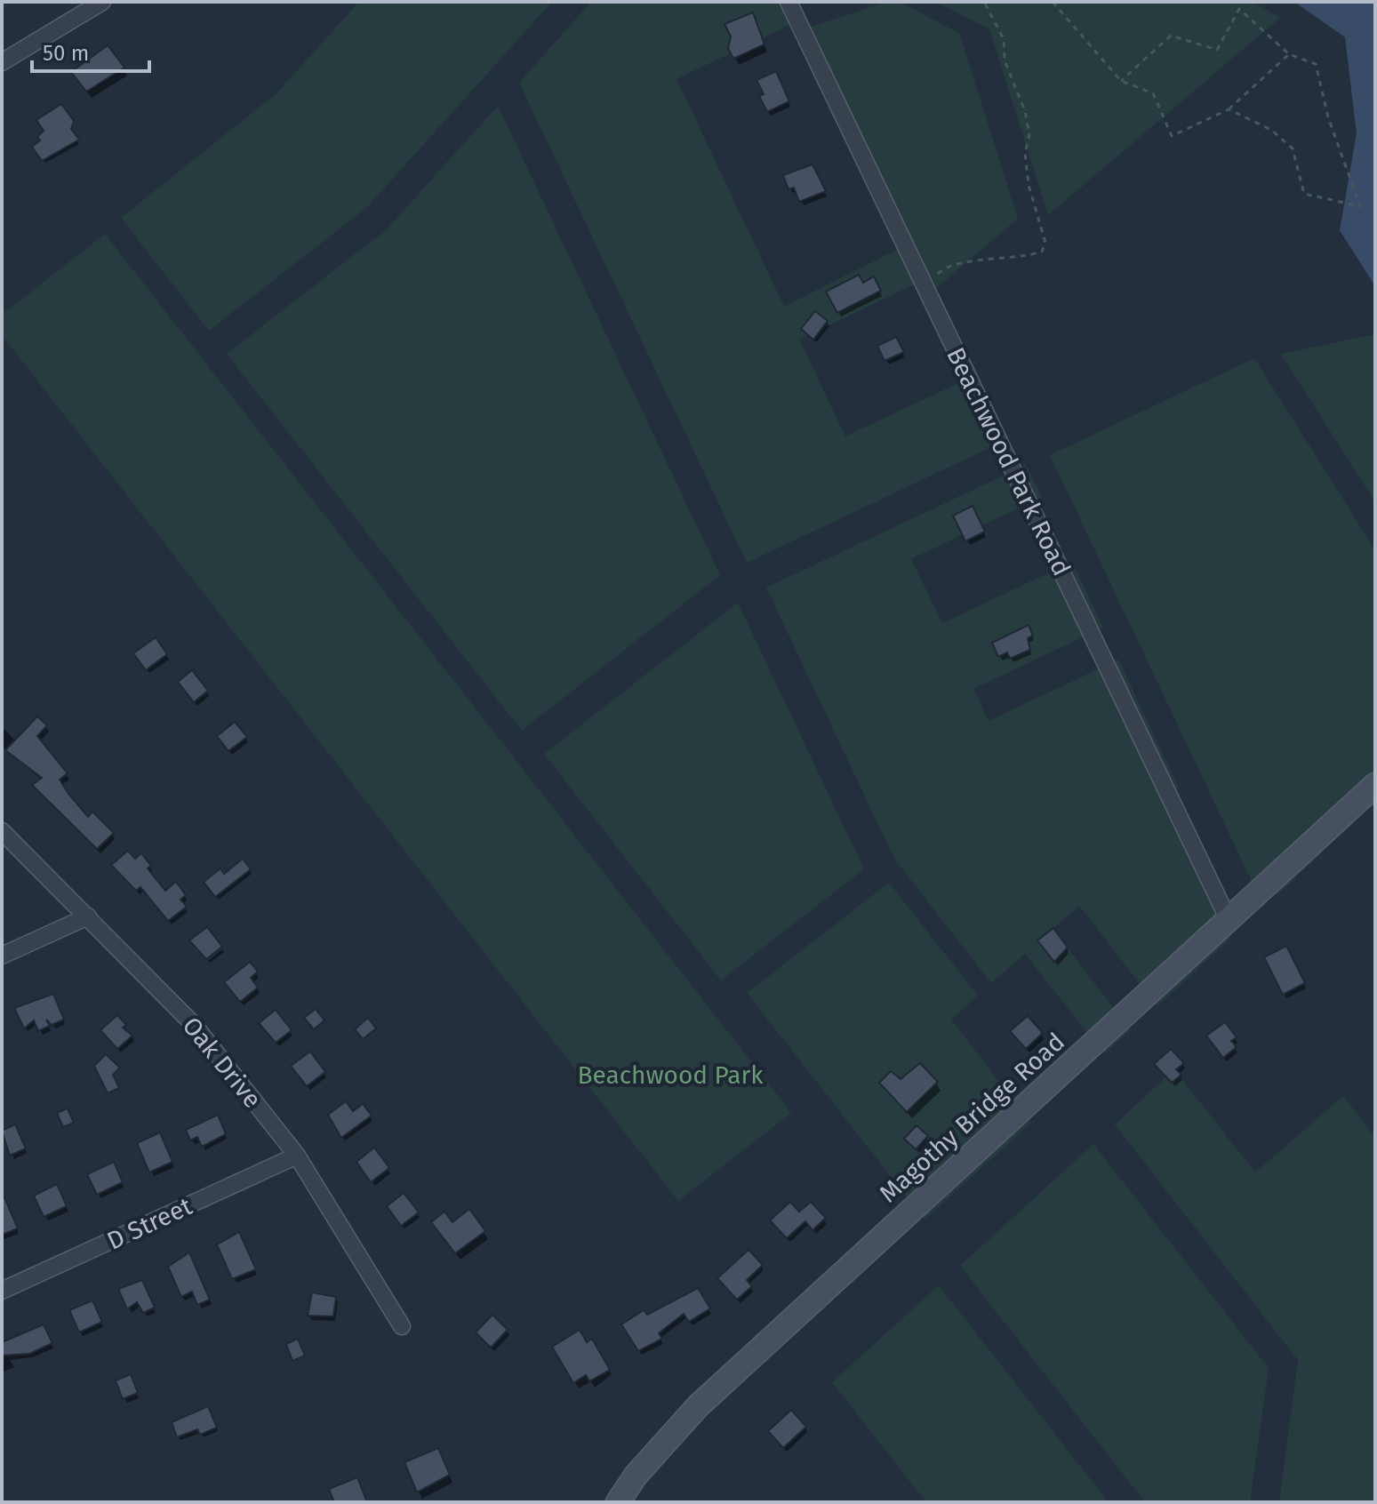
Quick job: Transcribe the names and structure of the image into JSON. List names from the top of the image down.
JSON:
{
  "streets": {
    "main road": ["Magothy Bridge Road"],
    "street": ["Beachwood Park Road", "Oak Drive", "D Street"]
  },
  "crossings": [
    ["Beachwood Park Road", "Magothy Bridge Road"],
    ["Oak Drive", "D Street"]
  ],
  "parks": ["Beachwood Park"],
  "scale_bar": "50 m"
}
